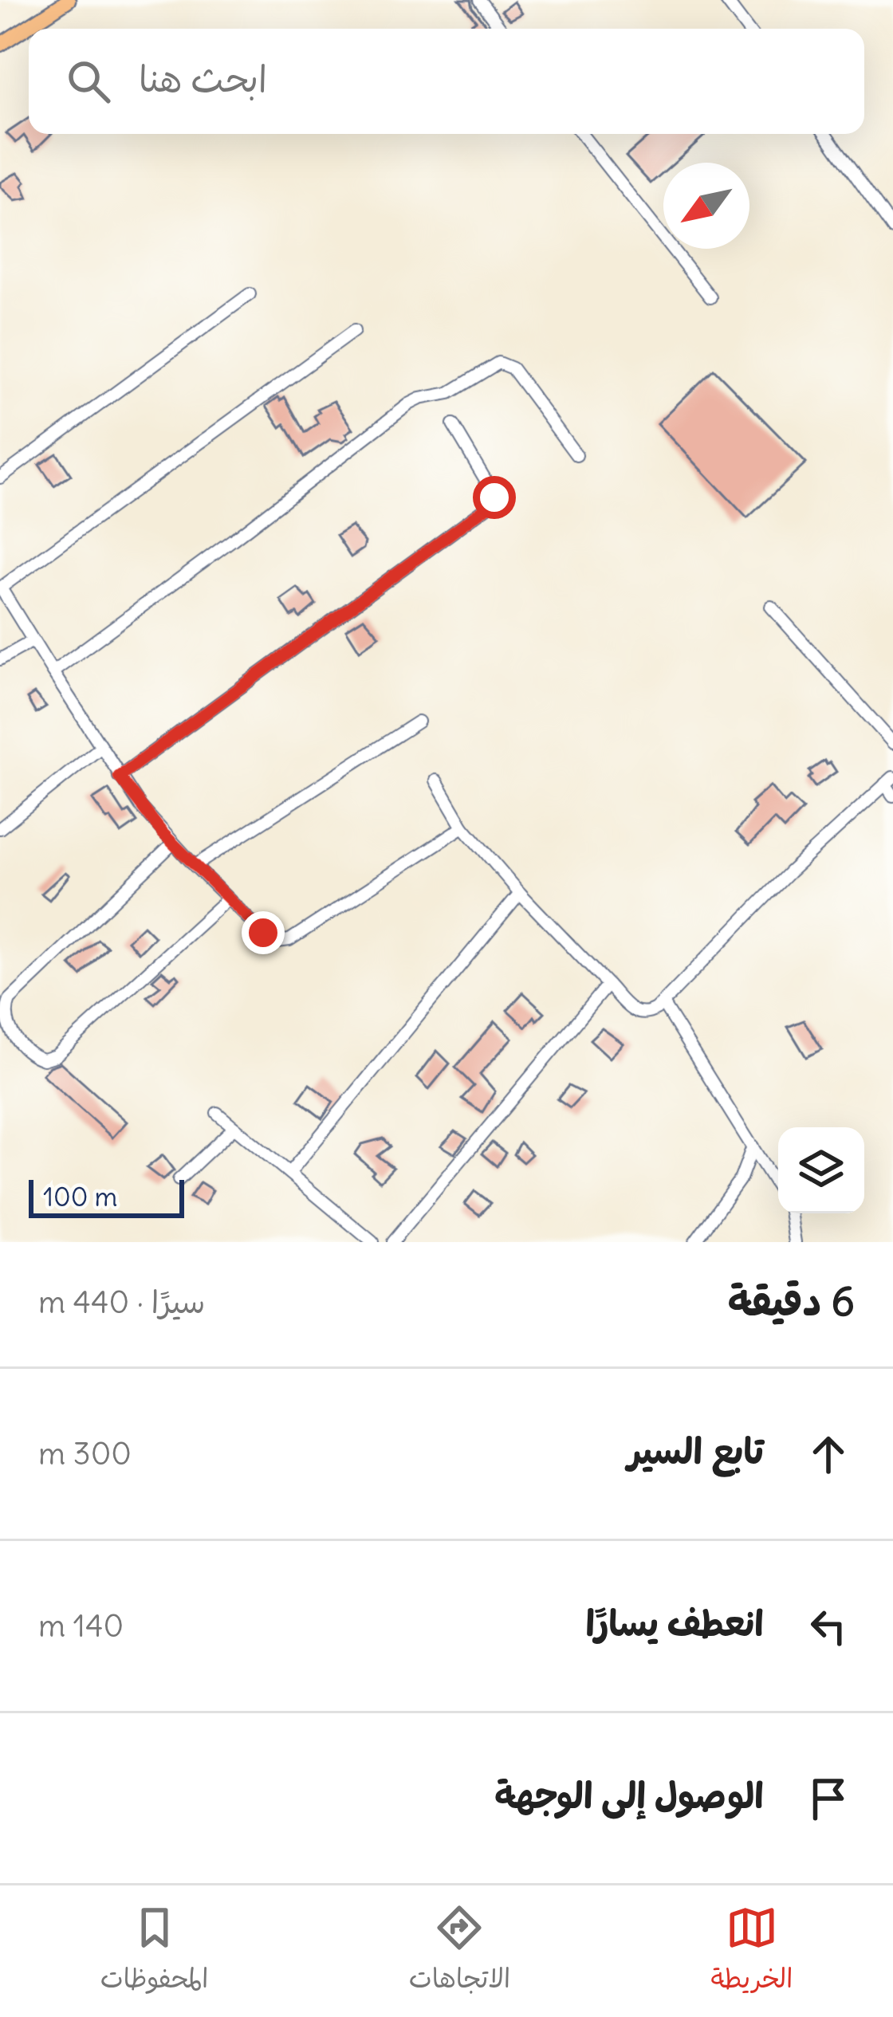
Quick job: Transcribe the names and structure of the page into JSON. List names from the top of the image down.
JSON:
{
  "scale_bar": "100 m",
  "north": "bottom left",
  "page": {
    "search": "ابحث هنا",
    "scale": "100 m",
    "heading": ["6 دقيقة", "سيرًا · 440 m"],
    "list": [
      ["تابع السير", "300 m"],
      ["انعطف يسارًا", "140 m"],
      "الوصول إلى الوجهة"
    ],
    "nav": ["الخريطة", "الاتجاهات", "المحفوظات"]
  }
}
